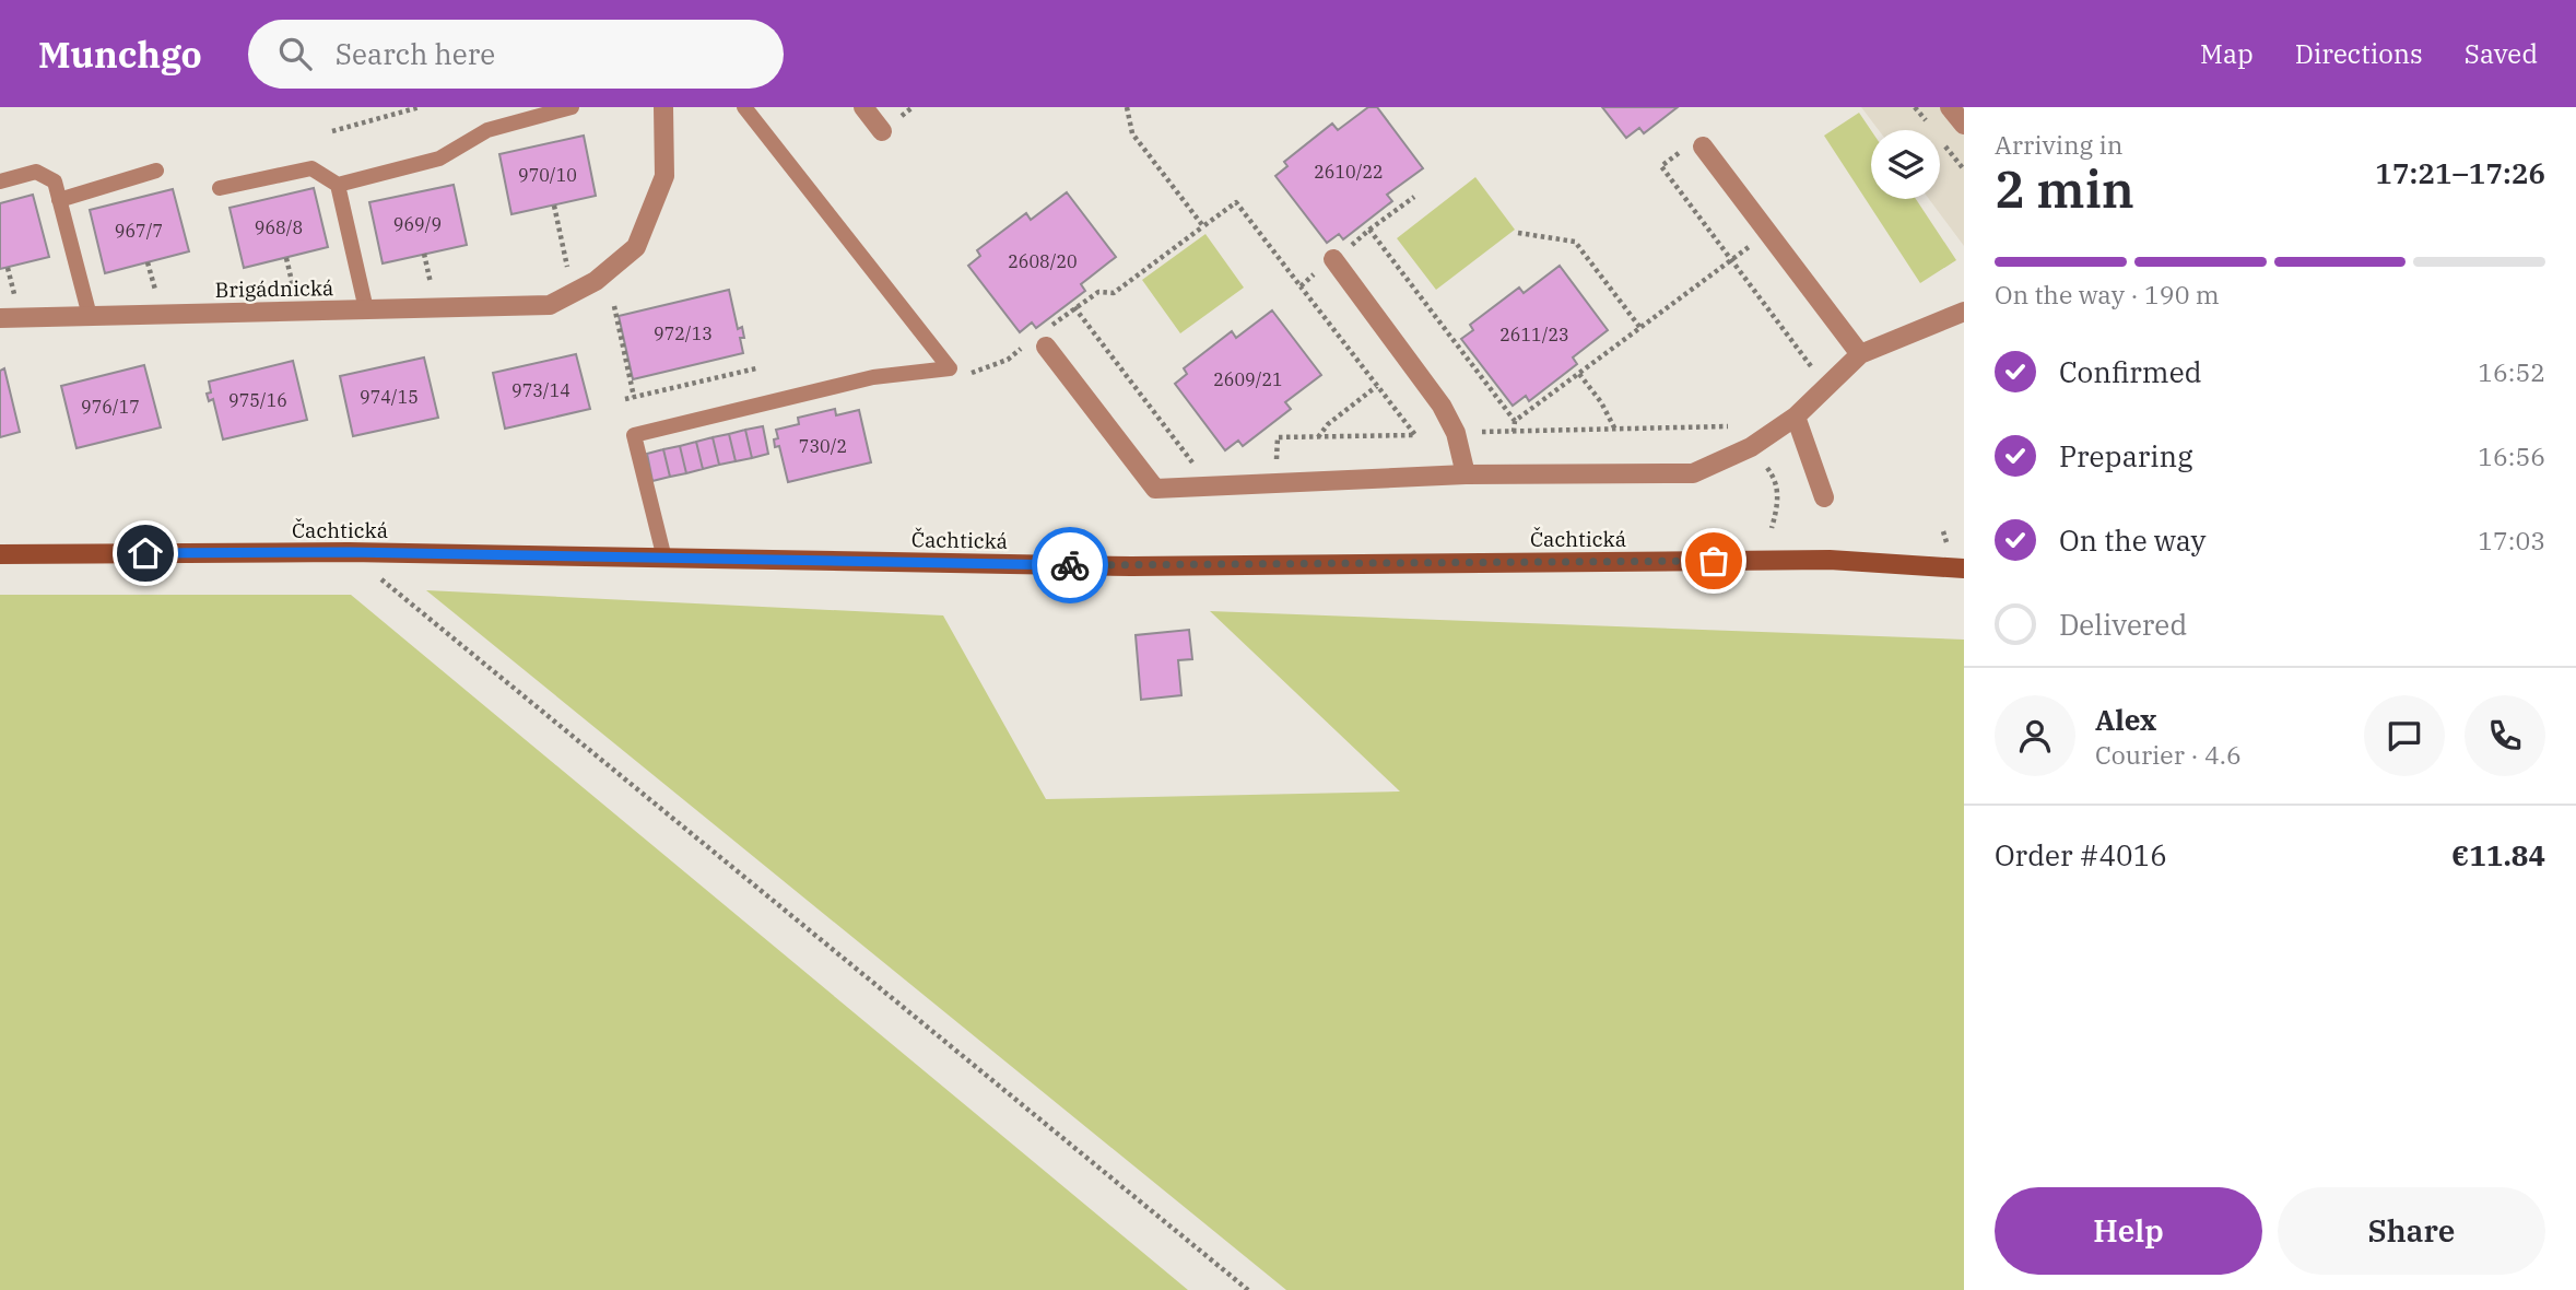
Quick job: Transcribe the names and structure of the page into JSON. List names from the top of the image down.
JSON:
{
  "streets": {
    "main road": ["Čachtická"],
    "street": ["Brigádnická"]
  },
  "house_numbers": [
    "2610/22",
    "970/10",
    "969/9",
    "968/8",
    "967/7",
    "2608/20",
    "972/13",
    "2611/23",
    "2609/21",
    "973/14",
    "974/15",
    "975/16",
    "976/17",
    "730/2"
  ],
  "page": {
    "header": "Munchgo",
    "search": "Search here",
    "nav": ["Map", "Directions", "Saved"],
    "heading": ["2 min", "Arriving in", "17:21–17:26"],
    "panel": [
      "Alex",
      "Courier · 4.6",
      "Order #4016",
      "€11.84"
    ],
    "bar": "On the way · 190 m",
    "list": [
      ["Confirmed", "16:52"],
      ["Preparing", "16:56"],
      ["On the way", "17:03"],
      "Delivered"
    ],
    "buttons": ["Help", "Share"]
  }
}
